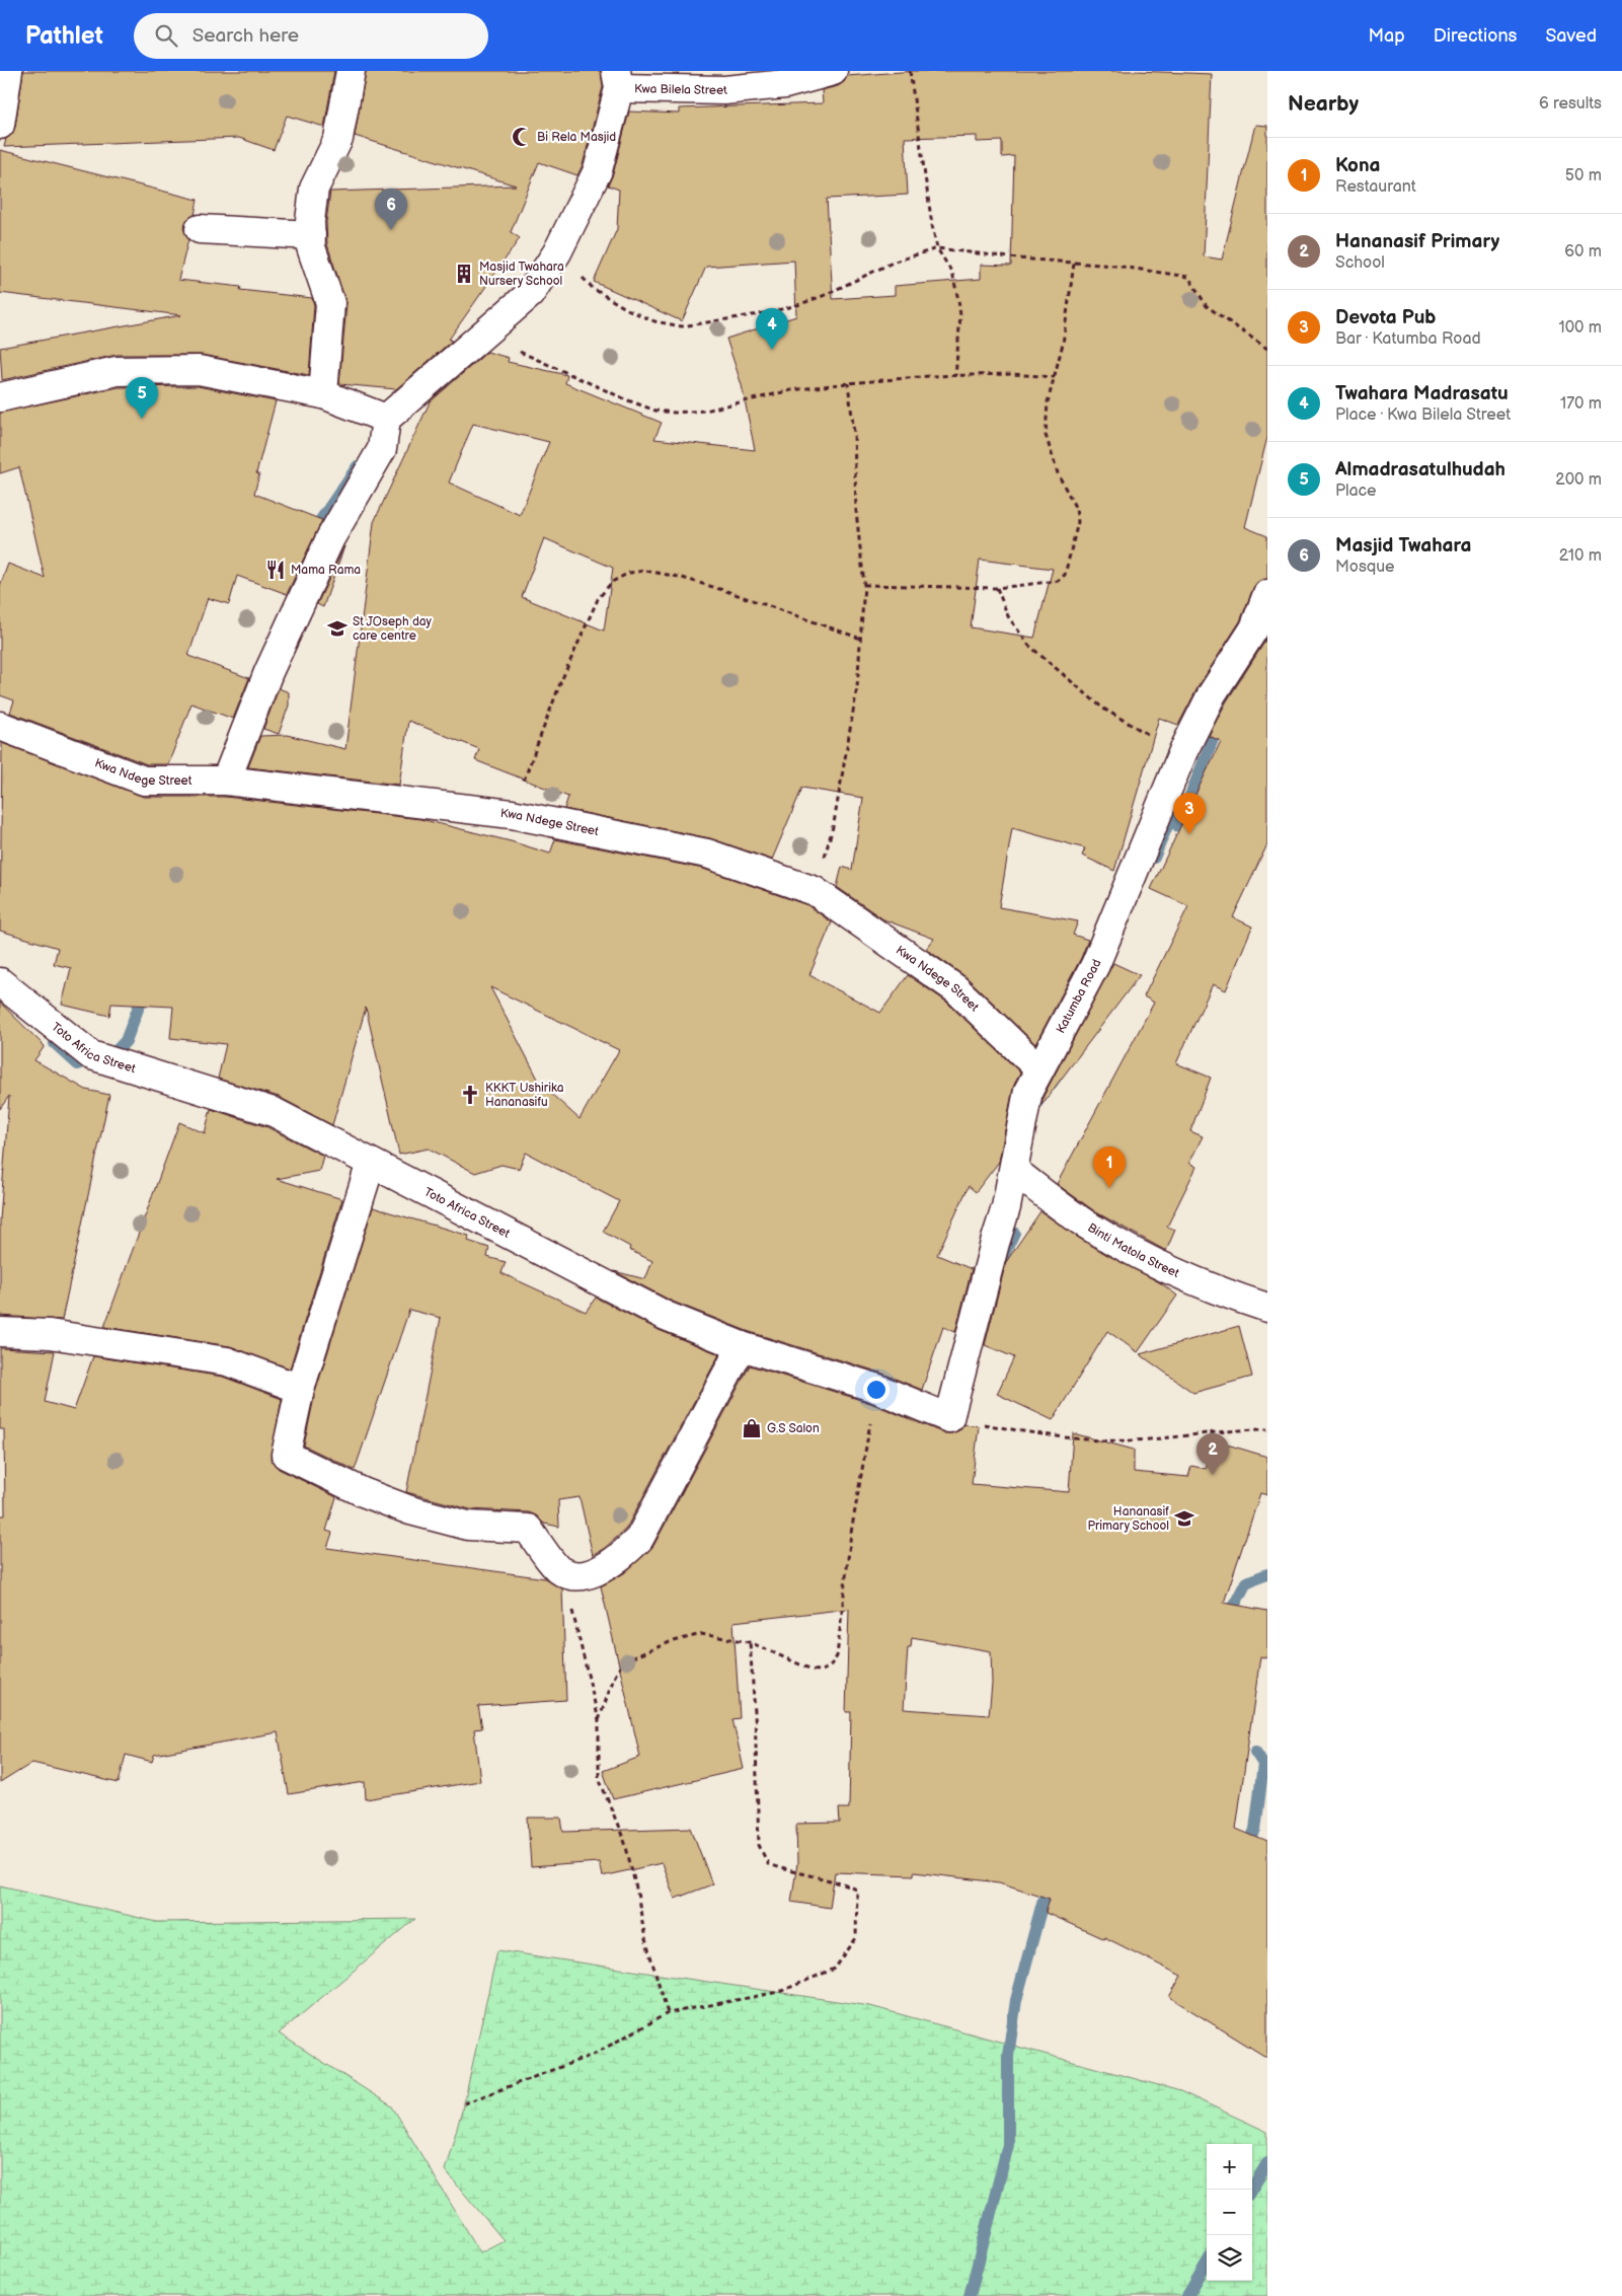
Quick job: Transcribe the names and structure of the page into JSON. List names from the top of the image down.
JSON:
{
  "streets": {
    "street": [
      "Kwa Bilela Street",
      "Kwa Ndege Street",
      "Katumba Road",
      "Toto Africa Street",
      "Binti Matola Street"
    ]
  },
  "crossings": [
    ["Kwa Ndege Street", "Katumba Road"],
    ["Katumba Road", "Toto Africa Street"],
    ["Katumba Road", "Binti Matola Street"]
  ],
  "places": {
    "mosque": ["Bi Rela Masjid"],
    "building": ["Masjid Twahara Nursery School"],
    "restaurant": ["Mama Rama"],
    "school or university": ["St JOseph day care centre", "Hananasif Primary School"],
    "church": ["KKKT Ushirika Hananasifu"],
    "shop": ["G.S Salon"]
  },
  "page": {
    "header": "Pathlet",
    "search": "Search here",
    "nav": ["Map", "Directions", "Saved"],
    "heading": ["Nearby", "6 results"],
    "list": [
      {
        "mark": "1",
        "name": "Kona",
        "note": "Restaurant",
        "value": "50 m"
      },
      {
        "mark": "2",
        "name": "Hananasif Primary",
        "note": "School",
        "value": "60 m"
      },
      {
        "mark": "3",
        "name": "Devota Pub",
        "note": "Bar · Katumba Road",
        "value": "100 m"
      },
      {
        "mark": "4",
        "name": "Twahara Madrasatu",
        "note": "Place · Kwa Bilela Street",
        "value": "170 m"
      },
      {
        "mark": "5",
        "name": "Almadrasatulhudah",
        "note": "Place",
        "value": "200 m"
      },
      {
        "mark": "6",
        "name": "Masjid Twahara",
        "note": "Mosque",
        "value": "210 m"
      }
    ],
    "pins": [
      "6",
      "4",
      "5",
      "3",
      "1",
      "2"
    ],
    "map_buttons": ["+", "−"]
  }
}
